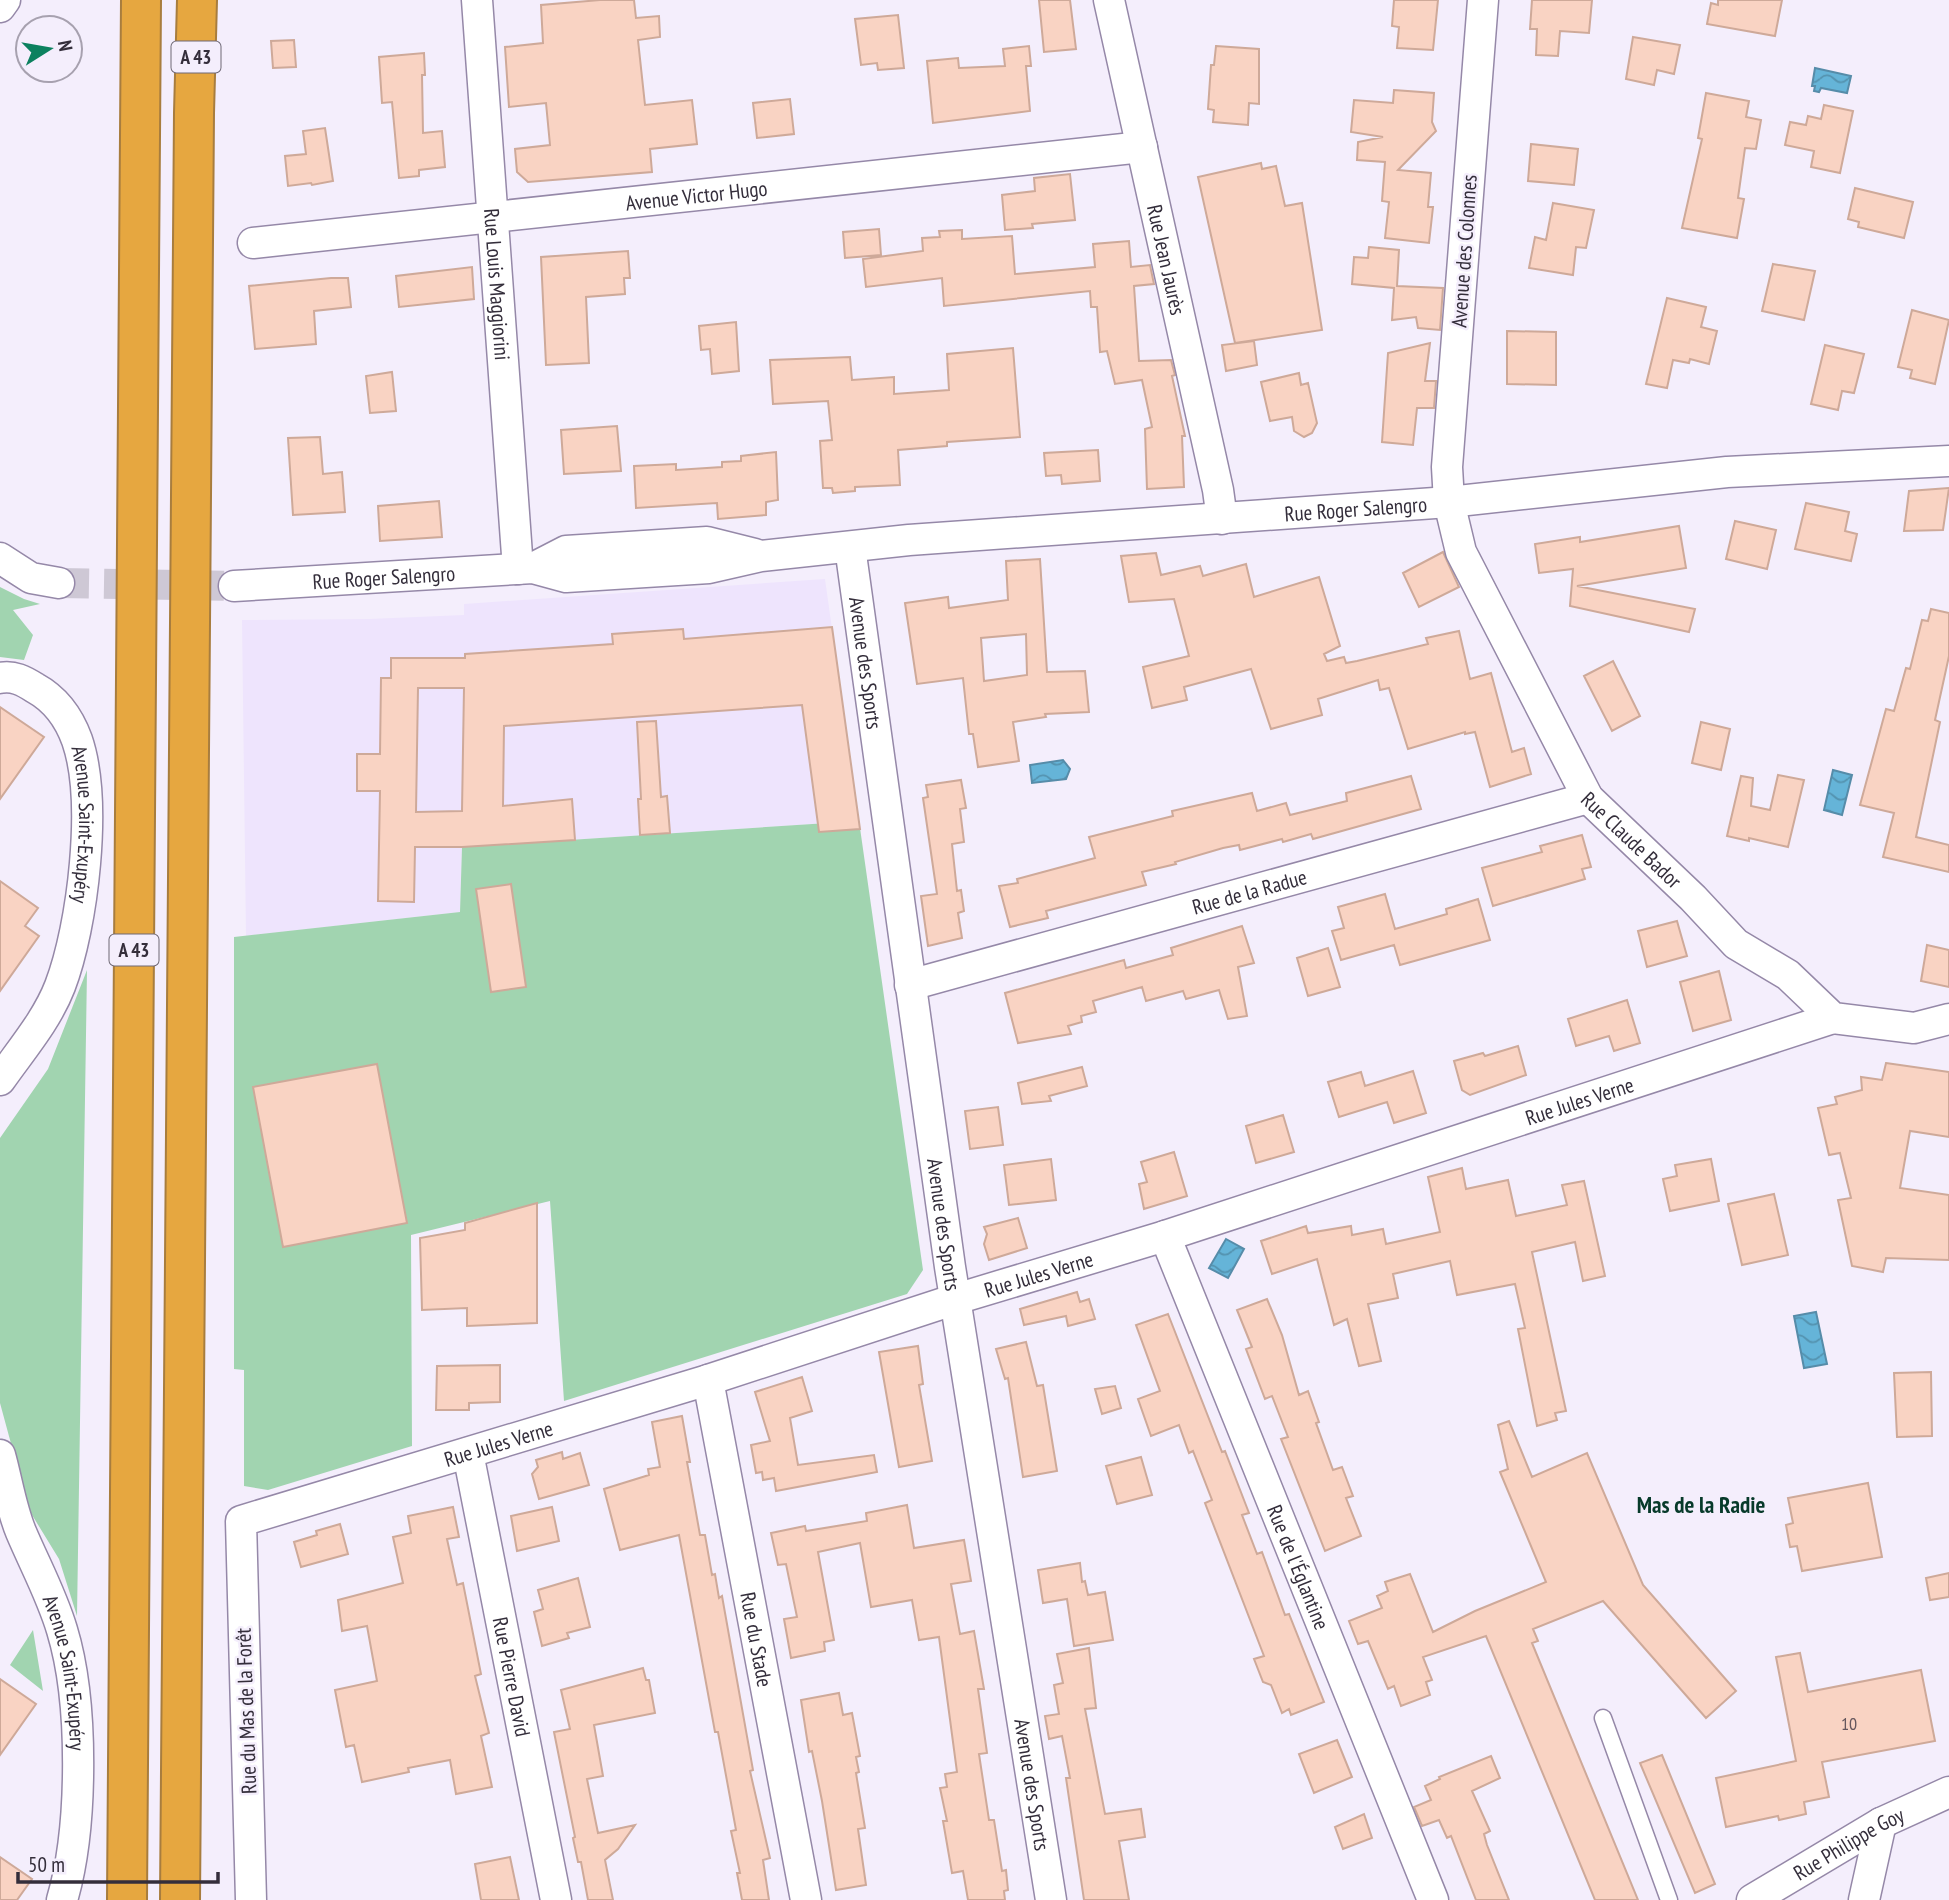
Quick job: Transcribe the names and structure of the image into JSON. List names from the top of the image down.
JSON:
{
  "streets": {
    "highway": ["A 43"],
    "street": [
      "Avenue Victor Hugo",
      "Avenue des Colonnes",
      "Rue Jean Jaurès",
      "Rue Louis Maggiorini",
      "Rue Roger Salengro",
      "Avenue des Sports",
      "Avenue Saint-Exupéry",
      "Rue Claude Bador",
      "Rue de la Radue",
      "Rue Jules Verne",
      "Rue de l'Églantine",
      "Rue du Stade",
      "Rue Pierre David",
      "Rue du Mas de la Forêt",
      "Rue Philippe Goy"
    ]
  },
  "crossings": [
    ["Avenue Victor Hugo", "Rue Jean Jaurès"],
    ["Avenue Victor Hugo", "Rue Louis Maggiorini"],
    ["Avenue des Colonnes", "Rue Roger Salengro"],
    ["Avenue des Colonnes", "Rue Claude Bador"],
    ["Rue Jean Jaurès", "Rue Roger Salengro"],
    ["Rue Louis Maggiorini", "Rue Roger Salengro"],
    ["Rue Roger Salengro", "Avenue des Sports"],
    ["Rue Roger Salengro", "Rue Claude Bador"],
    ["Avenue des Sports", "Rue de la Radue"],
    ["Avenue des Sports", "Rue Jules Verne"],
    ["Rue Claude Bador", "Rue de la Radue"],
    ["Rue Claude Bador", "Rue Jules Verne"],
    ["Rue Jules Verne", "Rue de l'Églantine"],
    ["Rue Jules Verne", "Rue du Stade"],
    ["Rue Jules Verne", "Rue Pierre David"],
    ["Rue Jules Verne", "Rue du Mas de la Forêt"]
  ],
  "districts": ["Mas de la Radie"],
  "house_numbers": ["10"],
  "scale_bar": "50 m",
  "north": "right"
}
